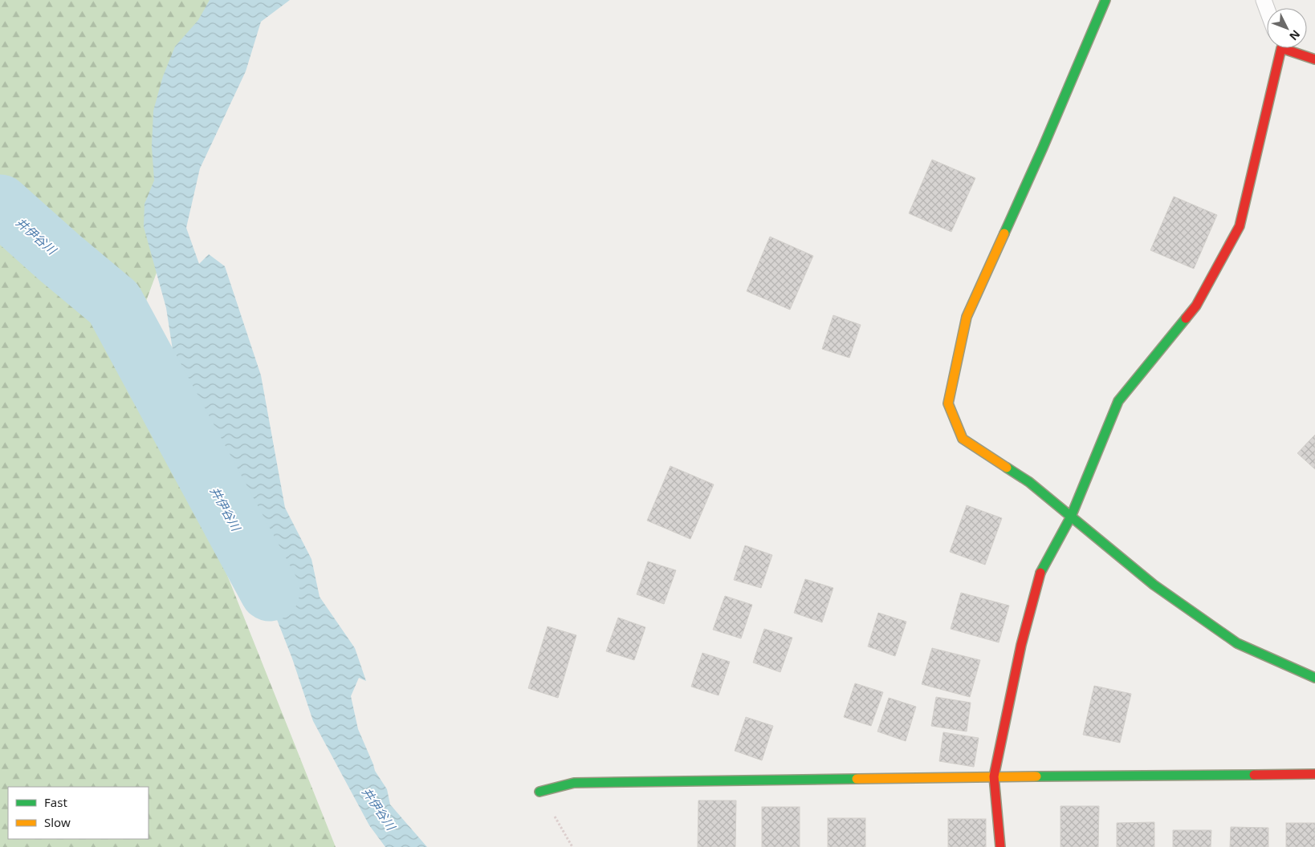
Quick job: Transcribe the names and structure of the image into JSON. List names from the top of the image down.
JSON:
{
  "water": ["井伊谷川"],
  "legend": ["Fast", "Slow"],
  "north": "bottom right"
}
